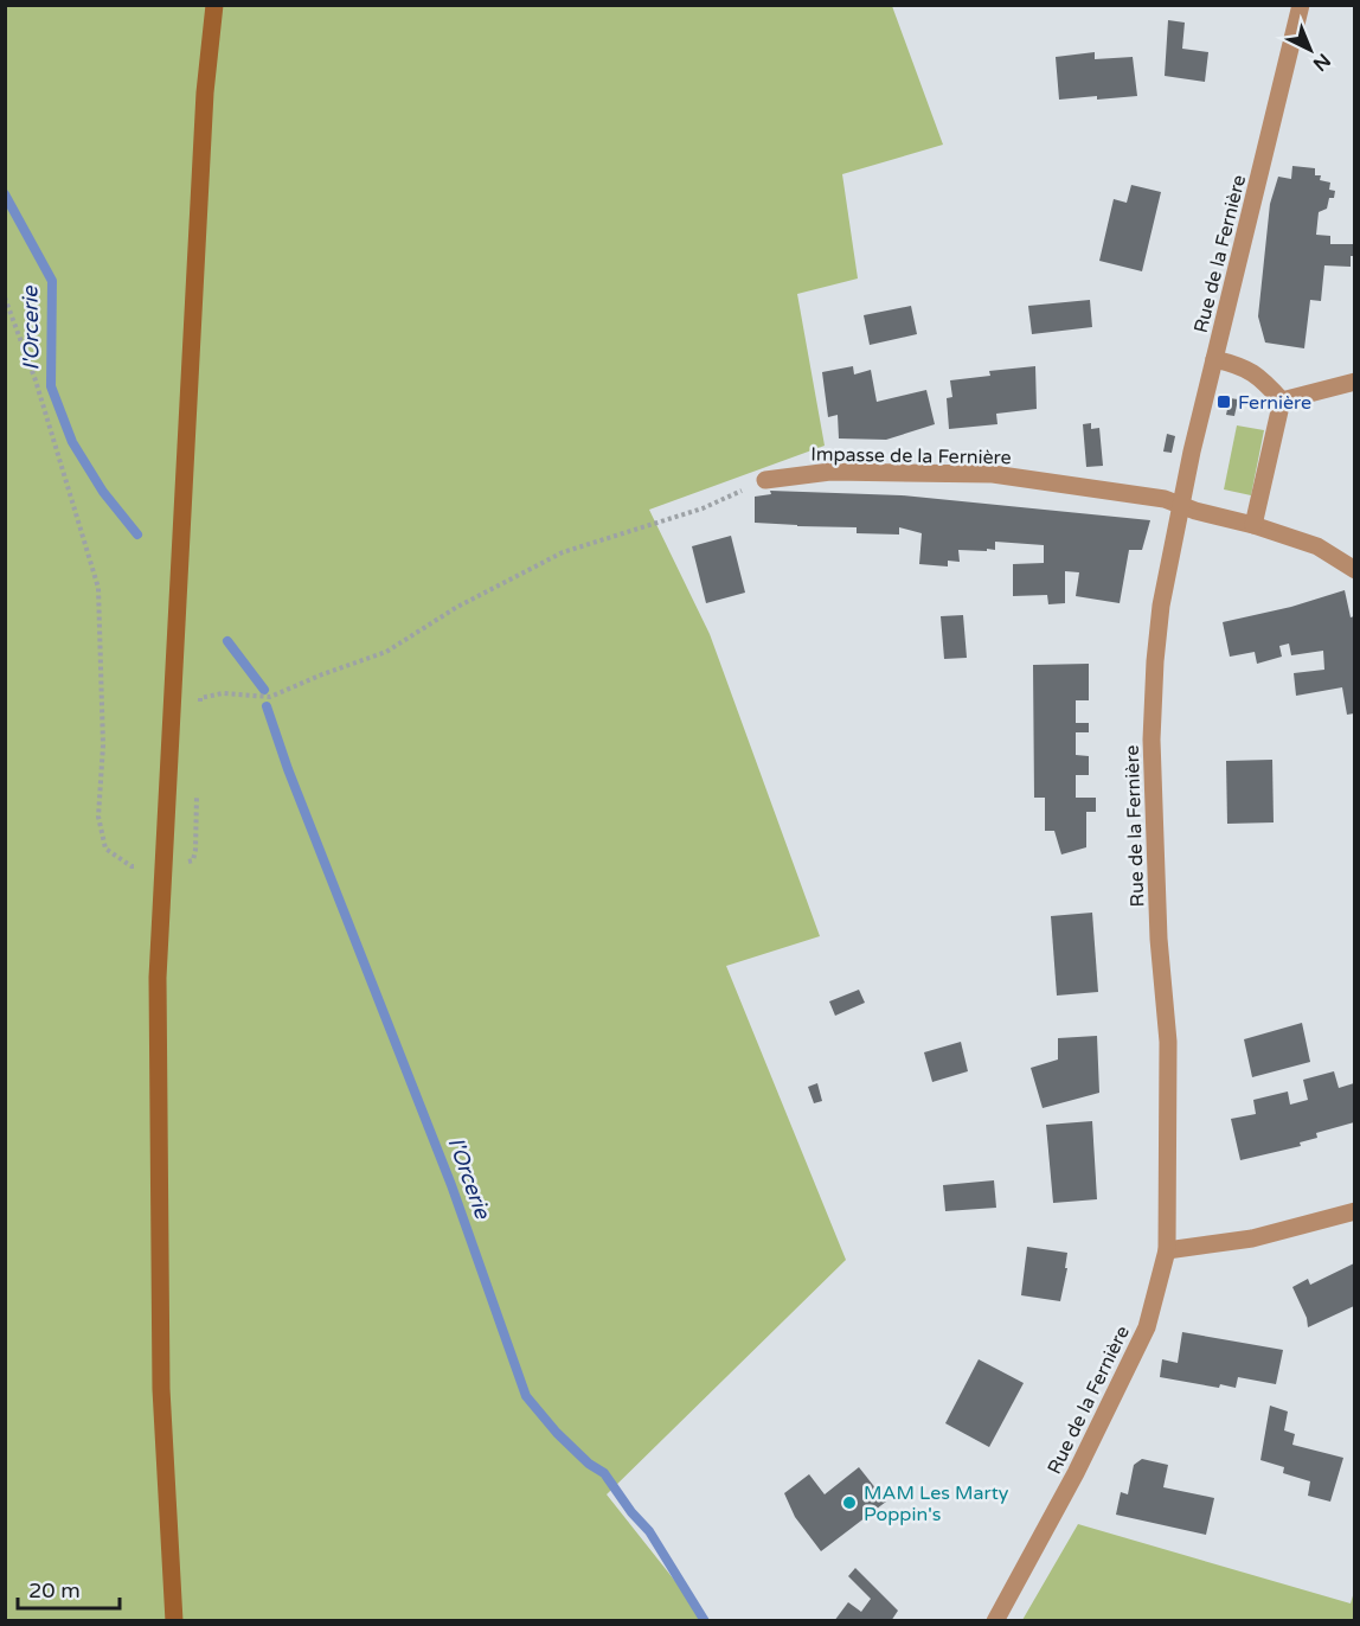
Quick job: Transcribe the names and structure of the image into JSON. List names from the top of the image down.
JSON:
{
  "streets": {
    "street": ["Rue de la Fernière", "Impasse de la Fernière"]
  },
  "crossings": [
    ["Rue de la Fernière", "Impasse de la Fernière"]
  ],
  "water": ["l'Orcerie"],
  "places": {
    "transit": ["Fernière"],
    "other": ["MAM Les Marty Poppin's"]
  },
  "scale_bar": "20 m",
  "north": "bottom right"
}
